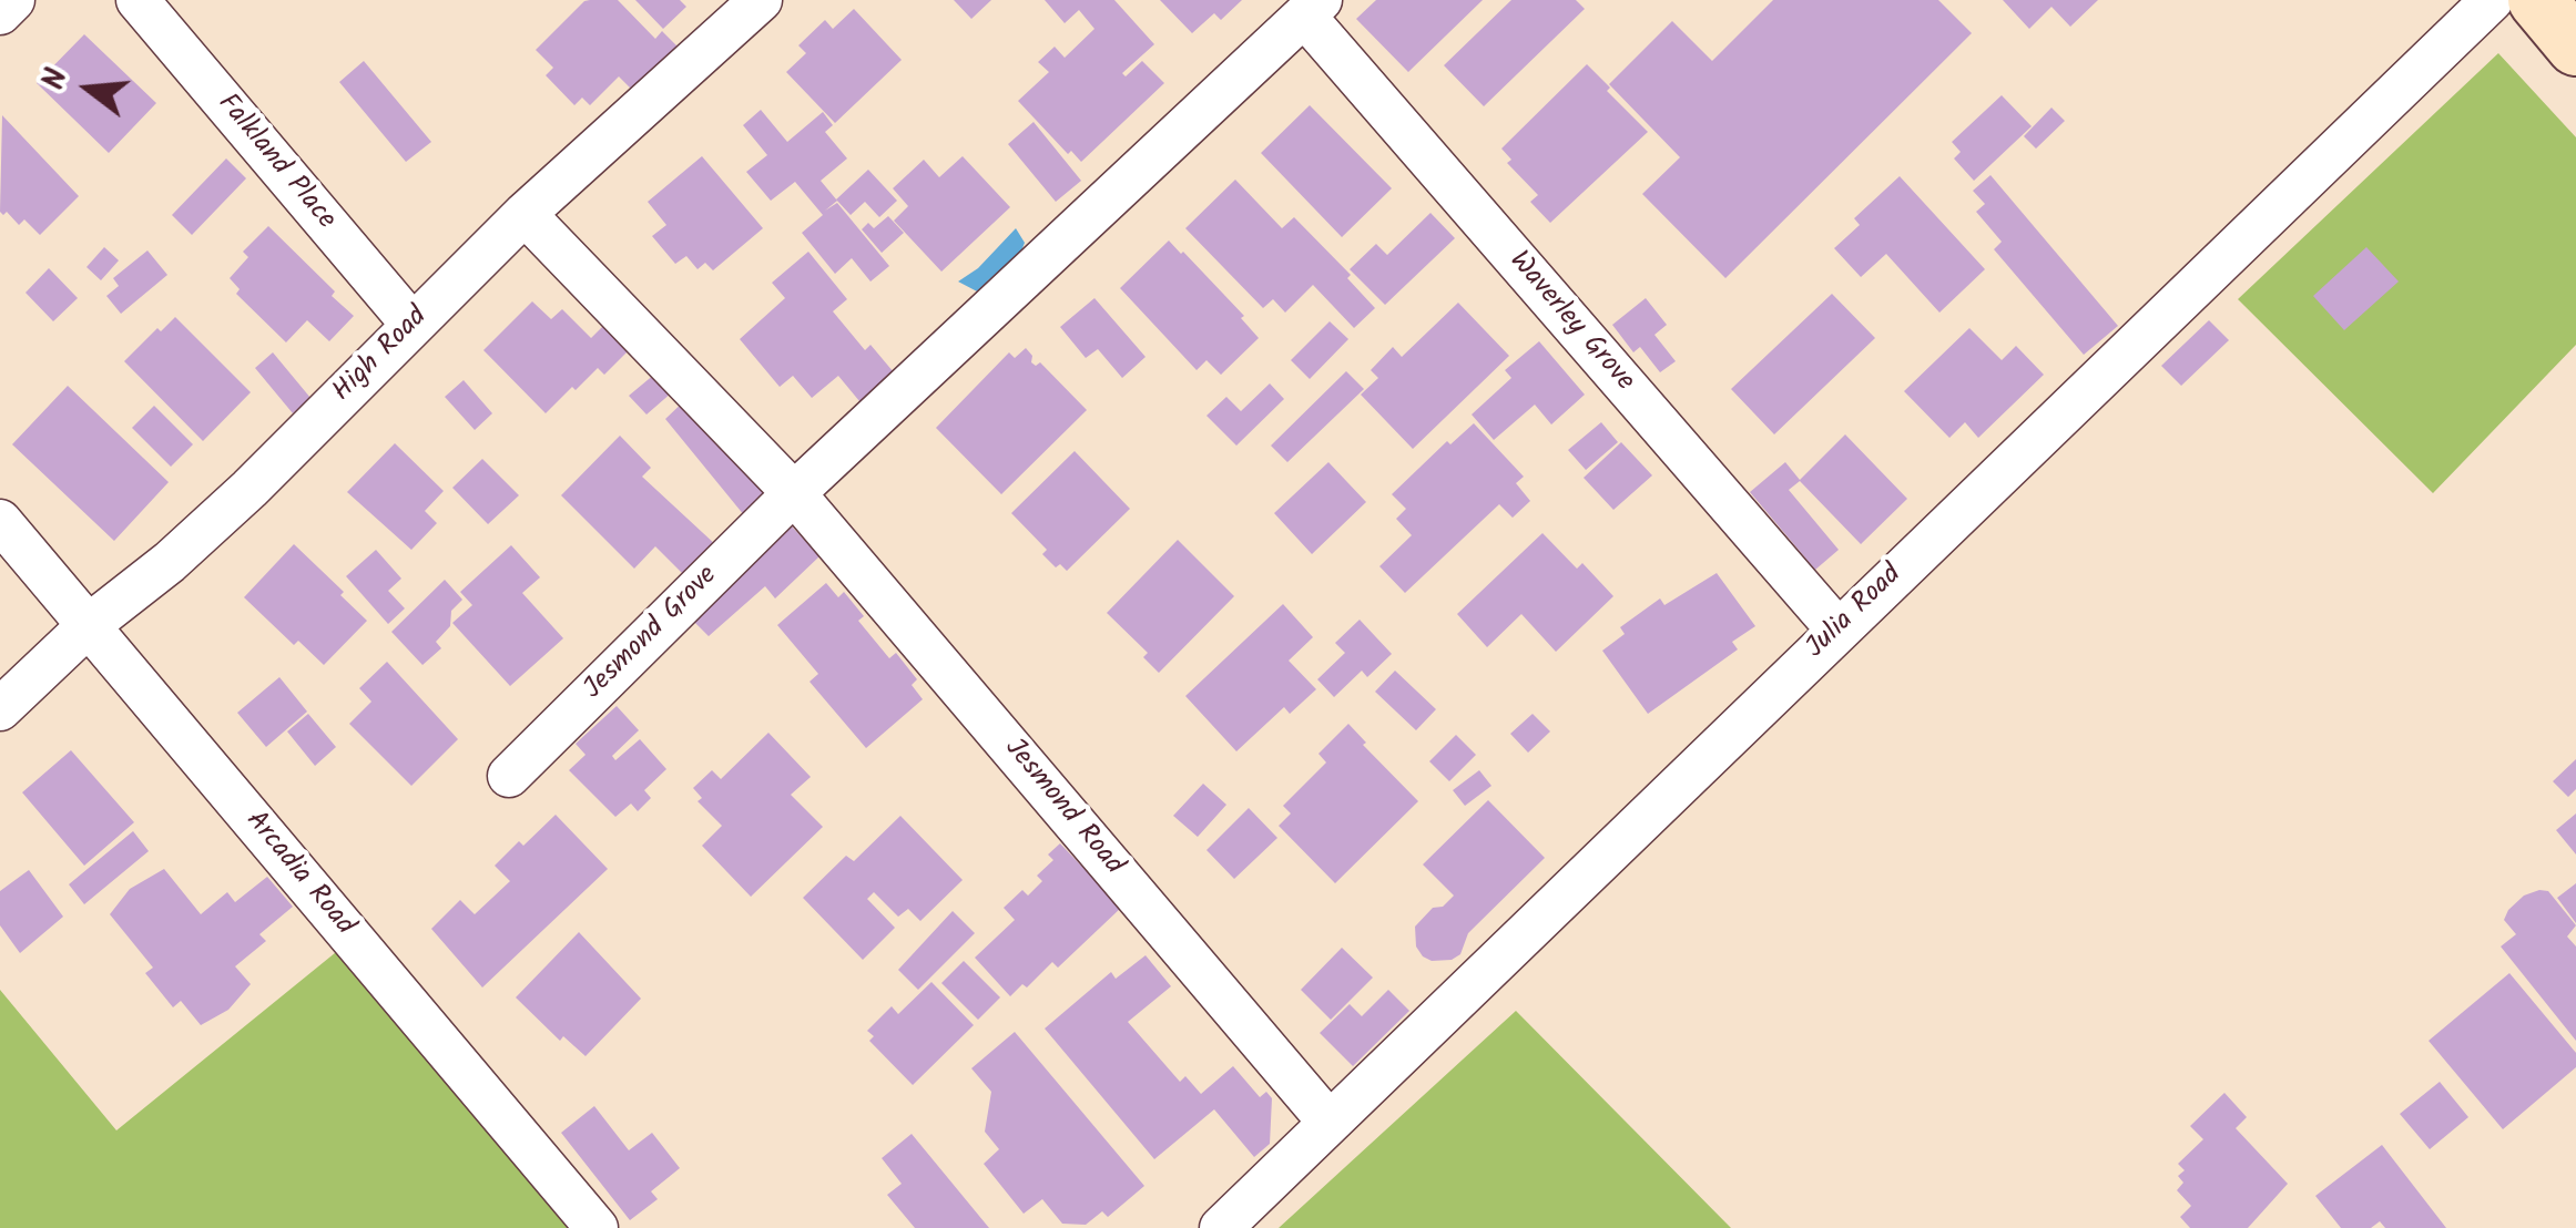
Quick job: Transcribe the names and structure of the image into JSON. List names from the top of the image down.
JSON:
{
  "streets": {
    "street": [
      "Falkland Place",
      "Waverley Grove",
      "High Road",
      "Julia Road",
      "Jesmond Grove",
      "Jesmond Road",
      "Arcadia Road"
    ]
  },
  "crossings": [
    ["Falkland Place", "High Road"],
    ["Waverley Grove", "Julia Road"],
    ["High Road", "Jesmond Road"],
    ["High Road", "Arcadia Road"],
    ["Julia Road", "Jesmond Road"],
    ["Jesmond Grove", "Jesmond Road"]
  ],
  "north": "left"
}
